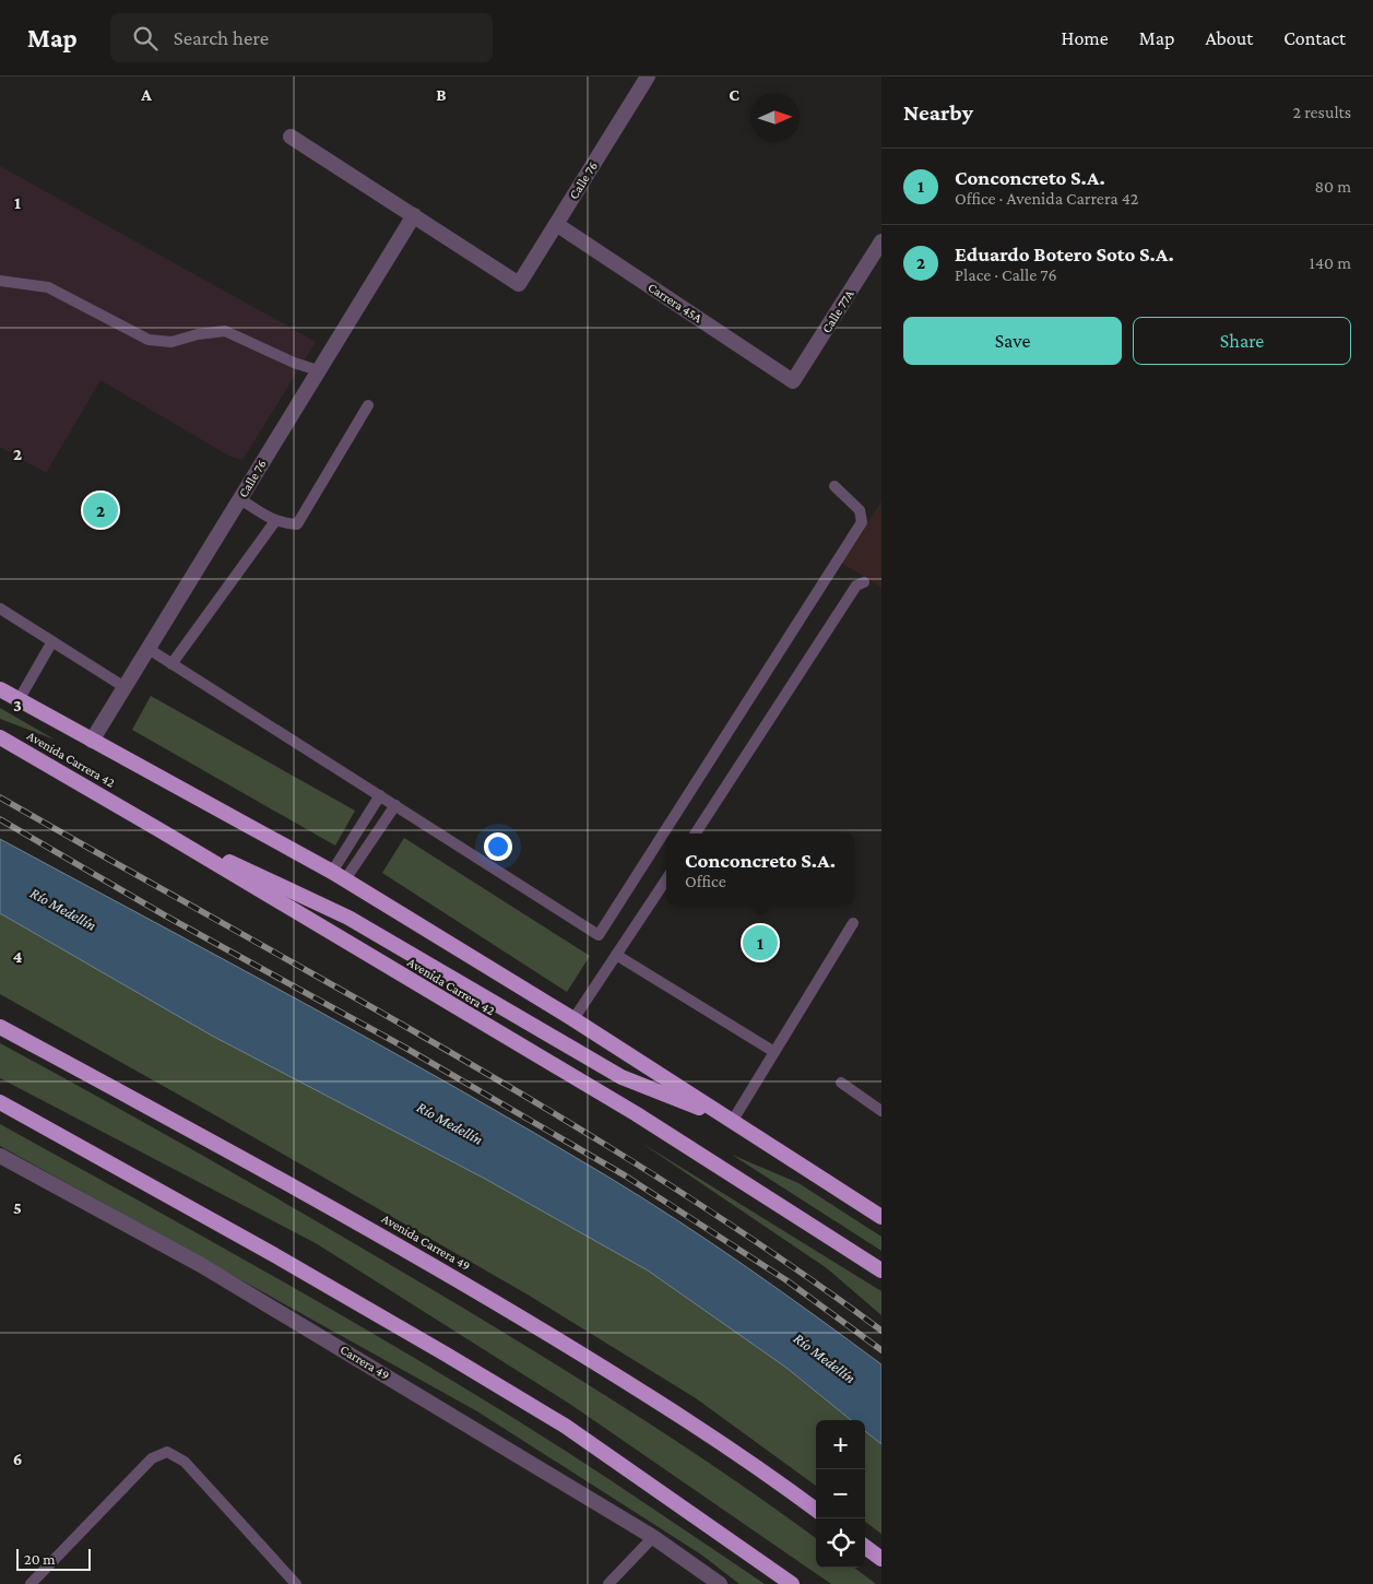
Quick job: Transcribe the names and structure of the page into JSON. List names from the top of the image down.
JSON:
{
  "streets": {
    "highway": ["Avenida Carrera 42", "Avenida Carrera 49"],
    "street": [
      "Calle 76",
      "Carrera 45A",
      "Calle 77A",
      "Carrera 49"
    ]
  },
  "crossings": [
    ["Calle 76", "Carrera 45A"],
    ["Calle 76", "Avenida Carrera 42"],
    ["Carrera 45A", "Calle 77A"]
  ],
  "water": ["Río Medellín"],
  "scale_bar": "20 m",
  "north": "right",
  "page": {
    "header": "Map",
    "search": "Search here",
    "nav": [
      "Home",
      "Map",
      "About",
      "Contact"
    ],
    "heading": ["Nearby", "2 results"],
    "list": [
      {
        "mark": "1",
        "name": "Conconcreto S.A.",
        "note": "Office · Avenida Carrera 42",
        "value": "80 m"
      },
      {
        "mark": "2",
        "name": "Eduardo Botero Soto S.A.",
        "note": "Place · Calle 76",
        "value": "140 m"
      }
    ],
    "buttons": ["Save", "Share"],
    "pins": ["2", "1"],
    "popup": ["Conconcreto S.A.", "Office"],
    "map_buttons": ["+", "−"],
    "scale": "20 m"
  },
  "grid": {
    "columns": ["A", "B", "C"],
    "rows": [
      "1",
      "2",
      "3",
      "4",
      "5",
      "6"
    ]
  }
}
